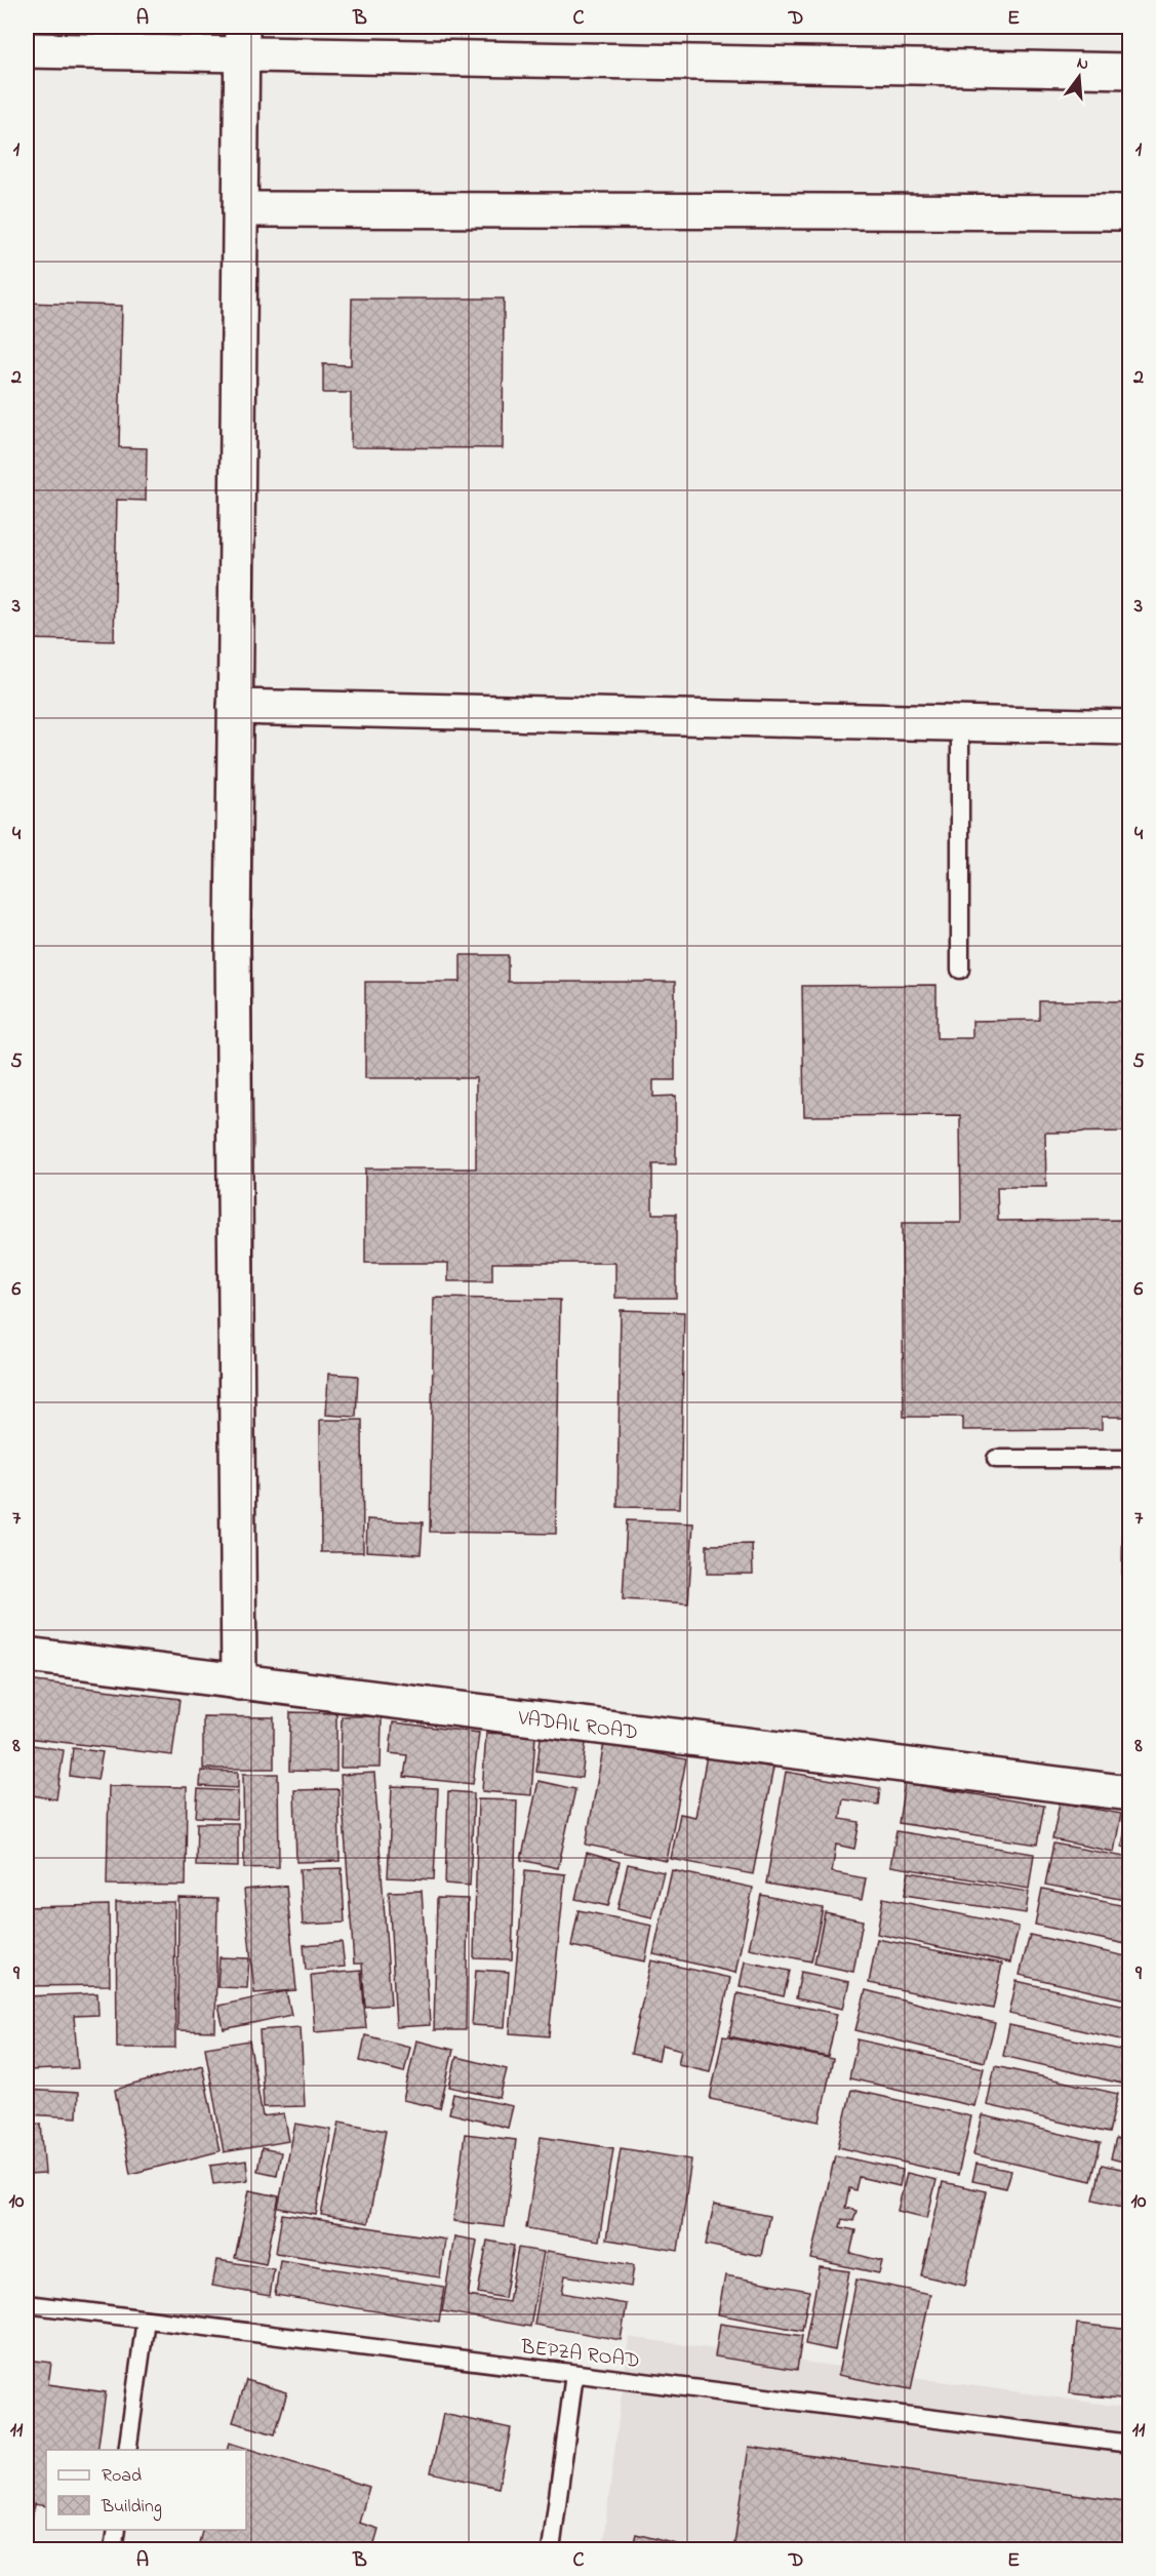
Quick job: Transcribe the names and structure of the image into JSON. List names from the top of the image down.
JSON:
{
  "streets": {
    "street": ["VADAIL ROAD"],
    "lane": ["BEPZA ROAD"]
  },
  "legend": ["Road", "Building"],
  "north": "top",
  "grid": {
    "columns": [
      "A",
      "B",
      "C",
      "D",
      "E"
    ],
    "rows": [
      "1",
      "2",
      "3",
      "4",
      "5",
      "6",
      "7",
      "8",
      "9",
      "10",
      "11"
    ]
  }
}
